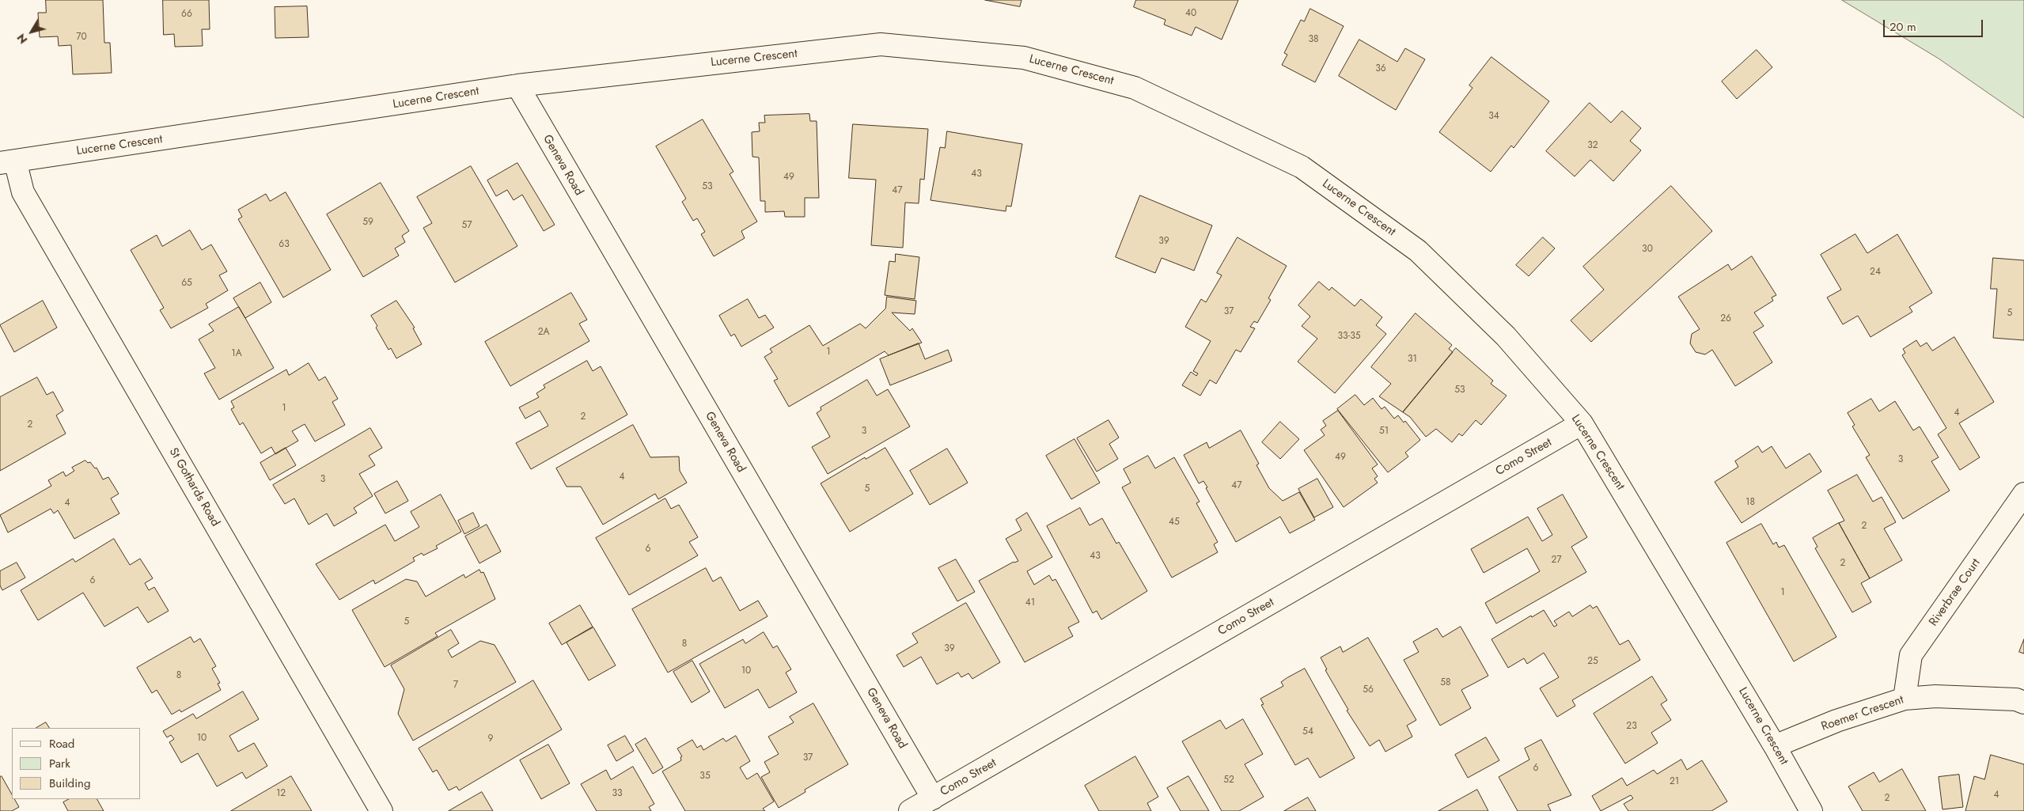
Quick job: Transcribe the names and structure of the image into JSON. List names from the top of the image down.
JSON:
{
  "streets": {
    "street": [
      "Lucerne Crescent",
      "Geneva Road",
      "Como Street",
      "St Gothards Road",
      "Riverbrae Court",
      "Roemer Crescent"
    ]
  },
  "crossings": [
    ["Lucerne Crescent", "Geneva Road"],
    ["Lucerne Crescent", "Como Street"],
    ["Lucerne Crescent", "St Gothards Road"],
    ["Lucerne Crescent", "Roemer Crescent"],
    ["Geneva Road", "Como Street"],
    ["Riverbrae Court", "Roemer Crescent"]
  ],
  "house_numbers": [
    "40",
    "66",
    "70",
    "38",
    "36",
    "34",
    "32",
    "43",
    "49",
    "53",
    "47",
    "59",
    "57",
    "39",
    "63",
    "30",
    "24",
    "65",
    "37",
    "5",
    "26",
    "2A",
    "33-35",
    "1",
    "1A",
    "31",
    "53",
    "1",
    "4",
    "2",
    "2",
    "3",
    "51",
    "49",
    "3",
    "4",
    "3",
    "47",
    "5",
    "18",
    "4",
    "45",
    "2",
    "6",
    "43",
    "27",
    "2",
    "6",
    "1",
    "41",
    "5",
    "8",
    "39",
    "25",
    "10",
    "8",
    "58",
    "7",
    "56",
    "23",
    "54",
    "10",
    "9",
    "37",
    "6",
    "35",
    "52",
    "21",
    "12",
    "33",
    "4",
    "2"
  ],
  "legend": ["Road", "Park", "Building"],
  "scale_bar": "20 m",
  "north": "bottom left"
}
